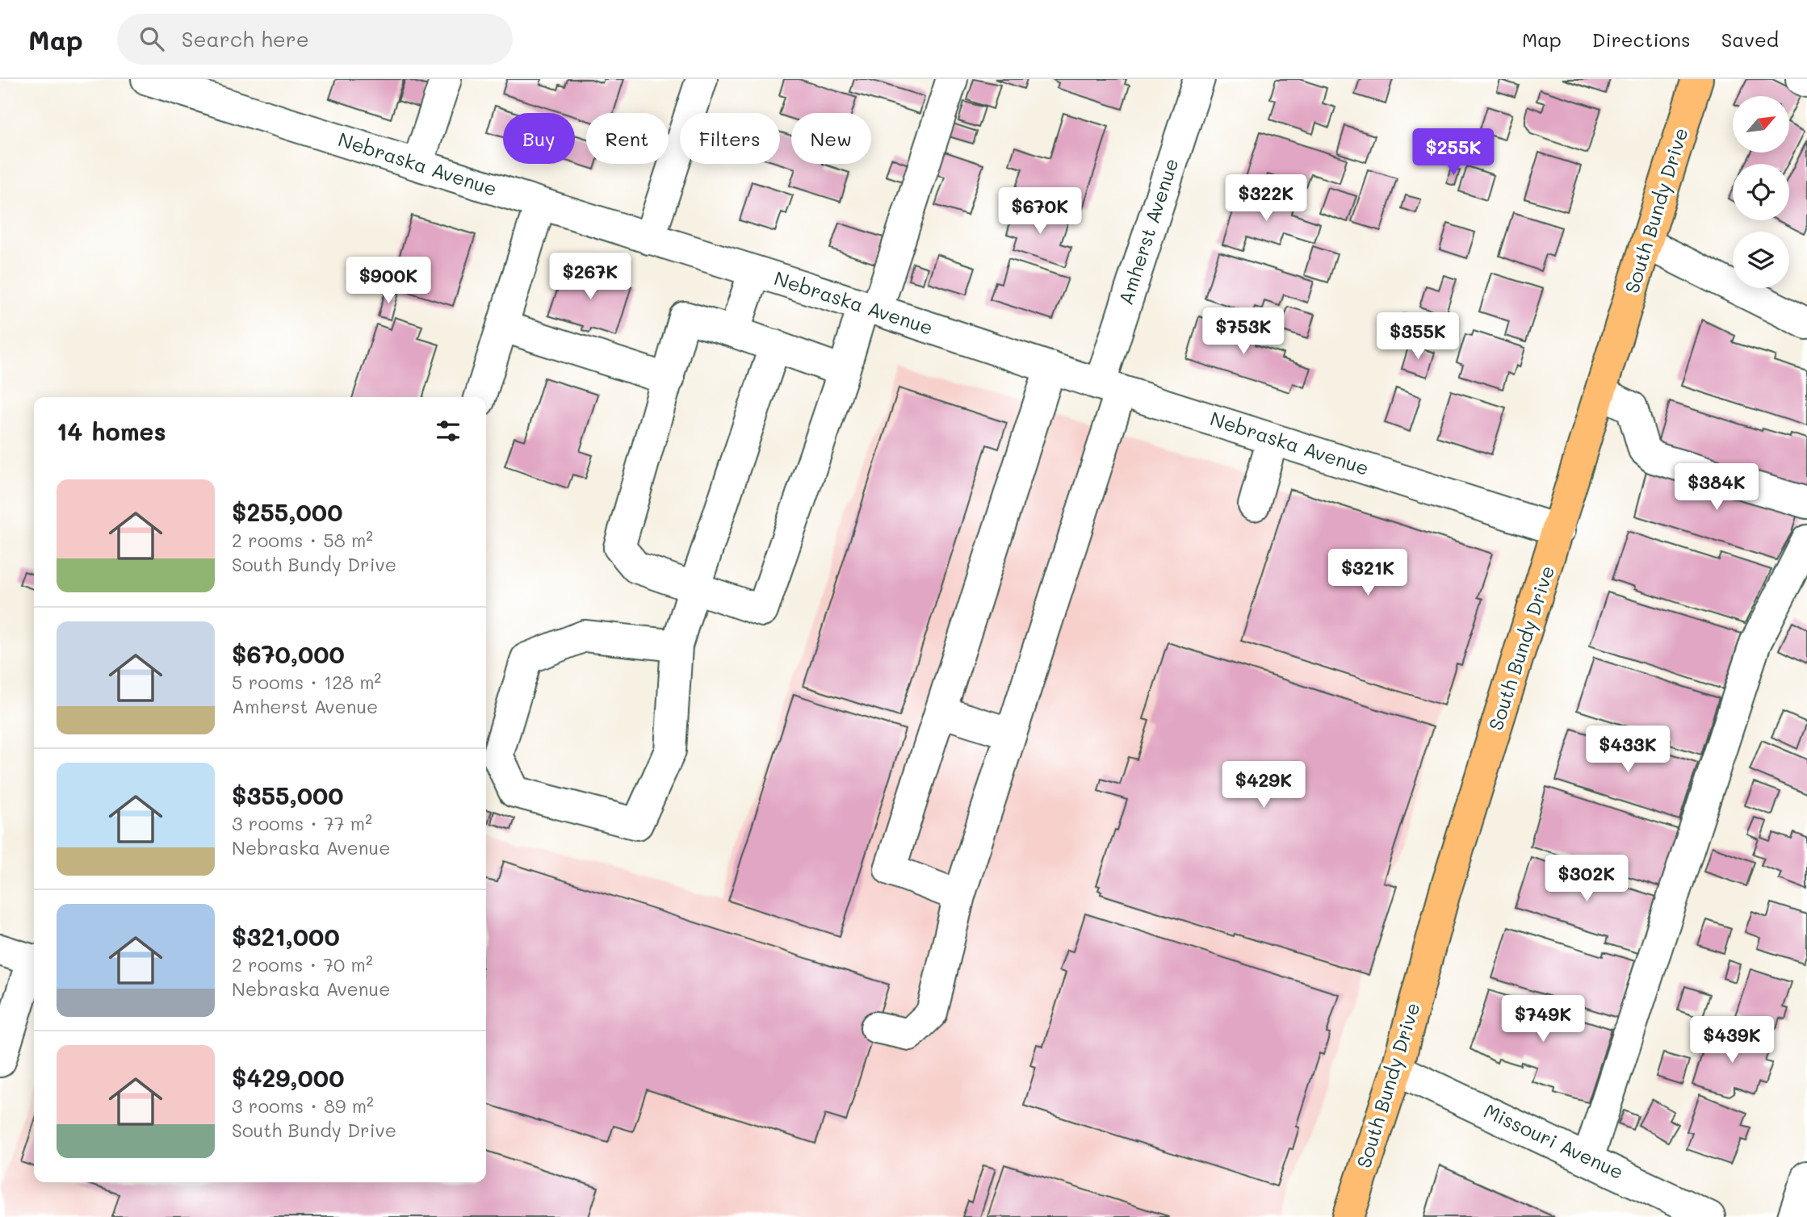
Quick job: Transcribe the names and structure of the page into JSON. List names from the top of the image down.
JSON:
{
  "streets": {
    "main road": ["South Bundy Drive"],
    "street": ["Nebraska Avenue", "Amherst Avenue", "Missouri Avenue"]
  },
  "crossings": [
    ["Nebraska Avenue", "South Bundy Drive"],
    ["Nebraska Avenue", "Amherst Avenue"],
    ["South Bundy Drive", "Missouri Avenue"]
  ],
  "north": "top right",
  "page": {
    "header": "Map",
    "search": "Search here",
    "nav": ["Map", "Directions", "Saved"],
    "chip": [
      "Buy",
      "Rent",
      "Filters",
      "New"
    ],
    "price": [
      "$255K",
      "$322K",
      "$670K",
      "$267K",
      "$900K",
      "$753K",
      "$355K",
      "$384K",
      "$321K",
      "$433K",
      "$429K",
      "$302K",
      "$749K",
      "$439K"
    ],
    "heading": "14 homes",
    "list": [
      {
        "name": "$255,000",
        "note": "2 rooms · 58 m² · South Bundy Drive"
      },
      {
        "name": "$670,000",
        "note": "5 rooms · 128 m² · Amherst Avenue"
      },
      {
        "name": "$355,000",
        "note": "3 rooms · 77 m² · Nebraska Avenue"
      },
      {
        "name": "$321,000",
        "note": "2 rooms · 70 m² · Nebraska Avenue"
      },
      {
        "name": "$429,000",
        "note": "3 rooms · 89 m² · South Bundy Drive"
      }
    ]
  }
}
